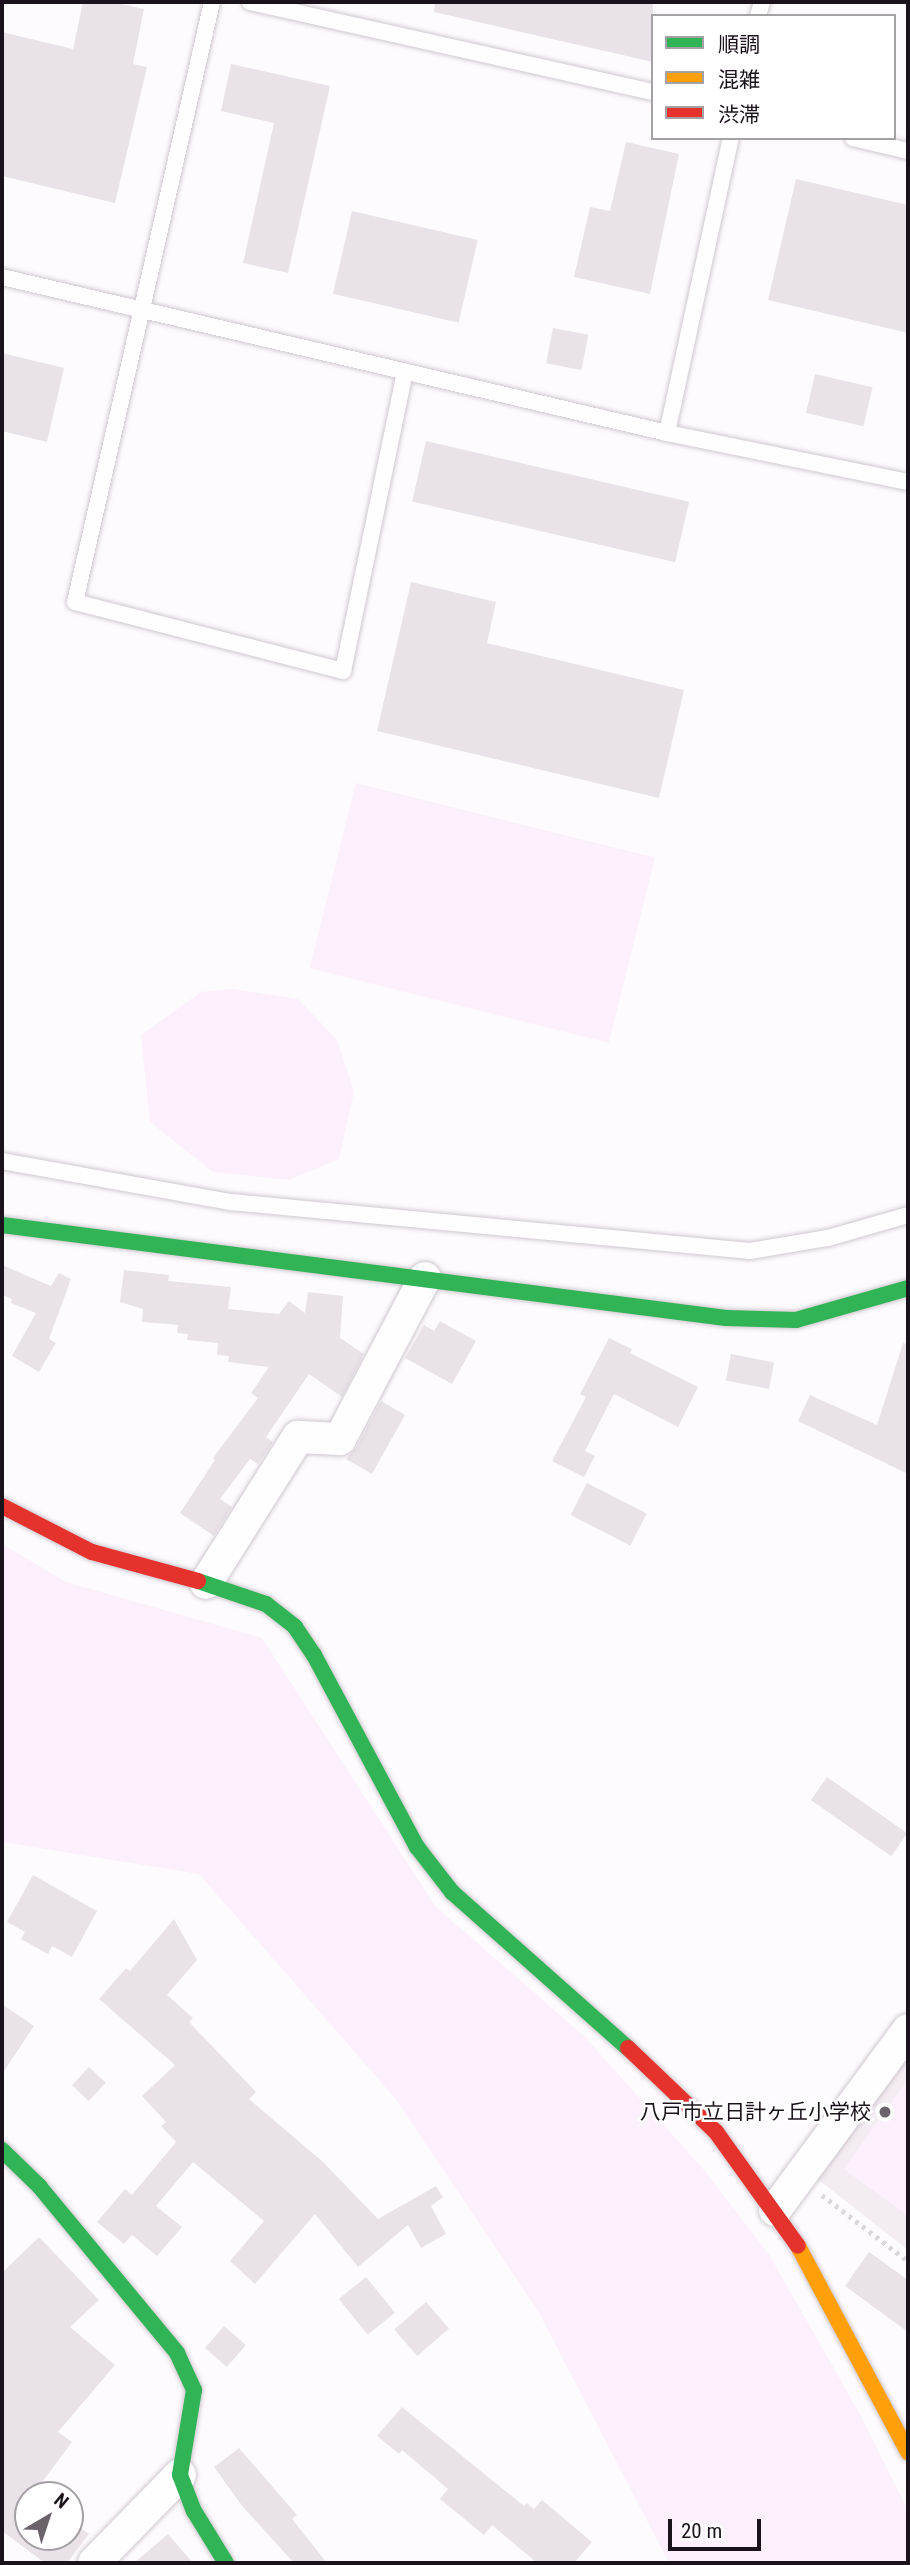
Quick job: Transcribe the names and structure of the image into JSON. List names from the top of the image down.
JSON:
{
  "places": ["八戸市立日計ヶ丘小学校"],
  "legend": ["順調", "混雑", "渋滞"],
  "scale_bar": "20 m",
  "north": "top right"
}
